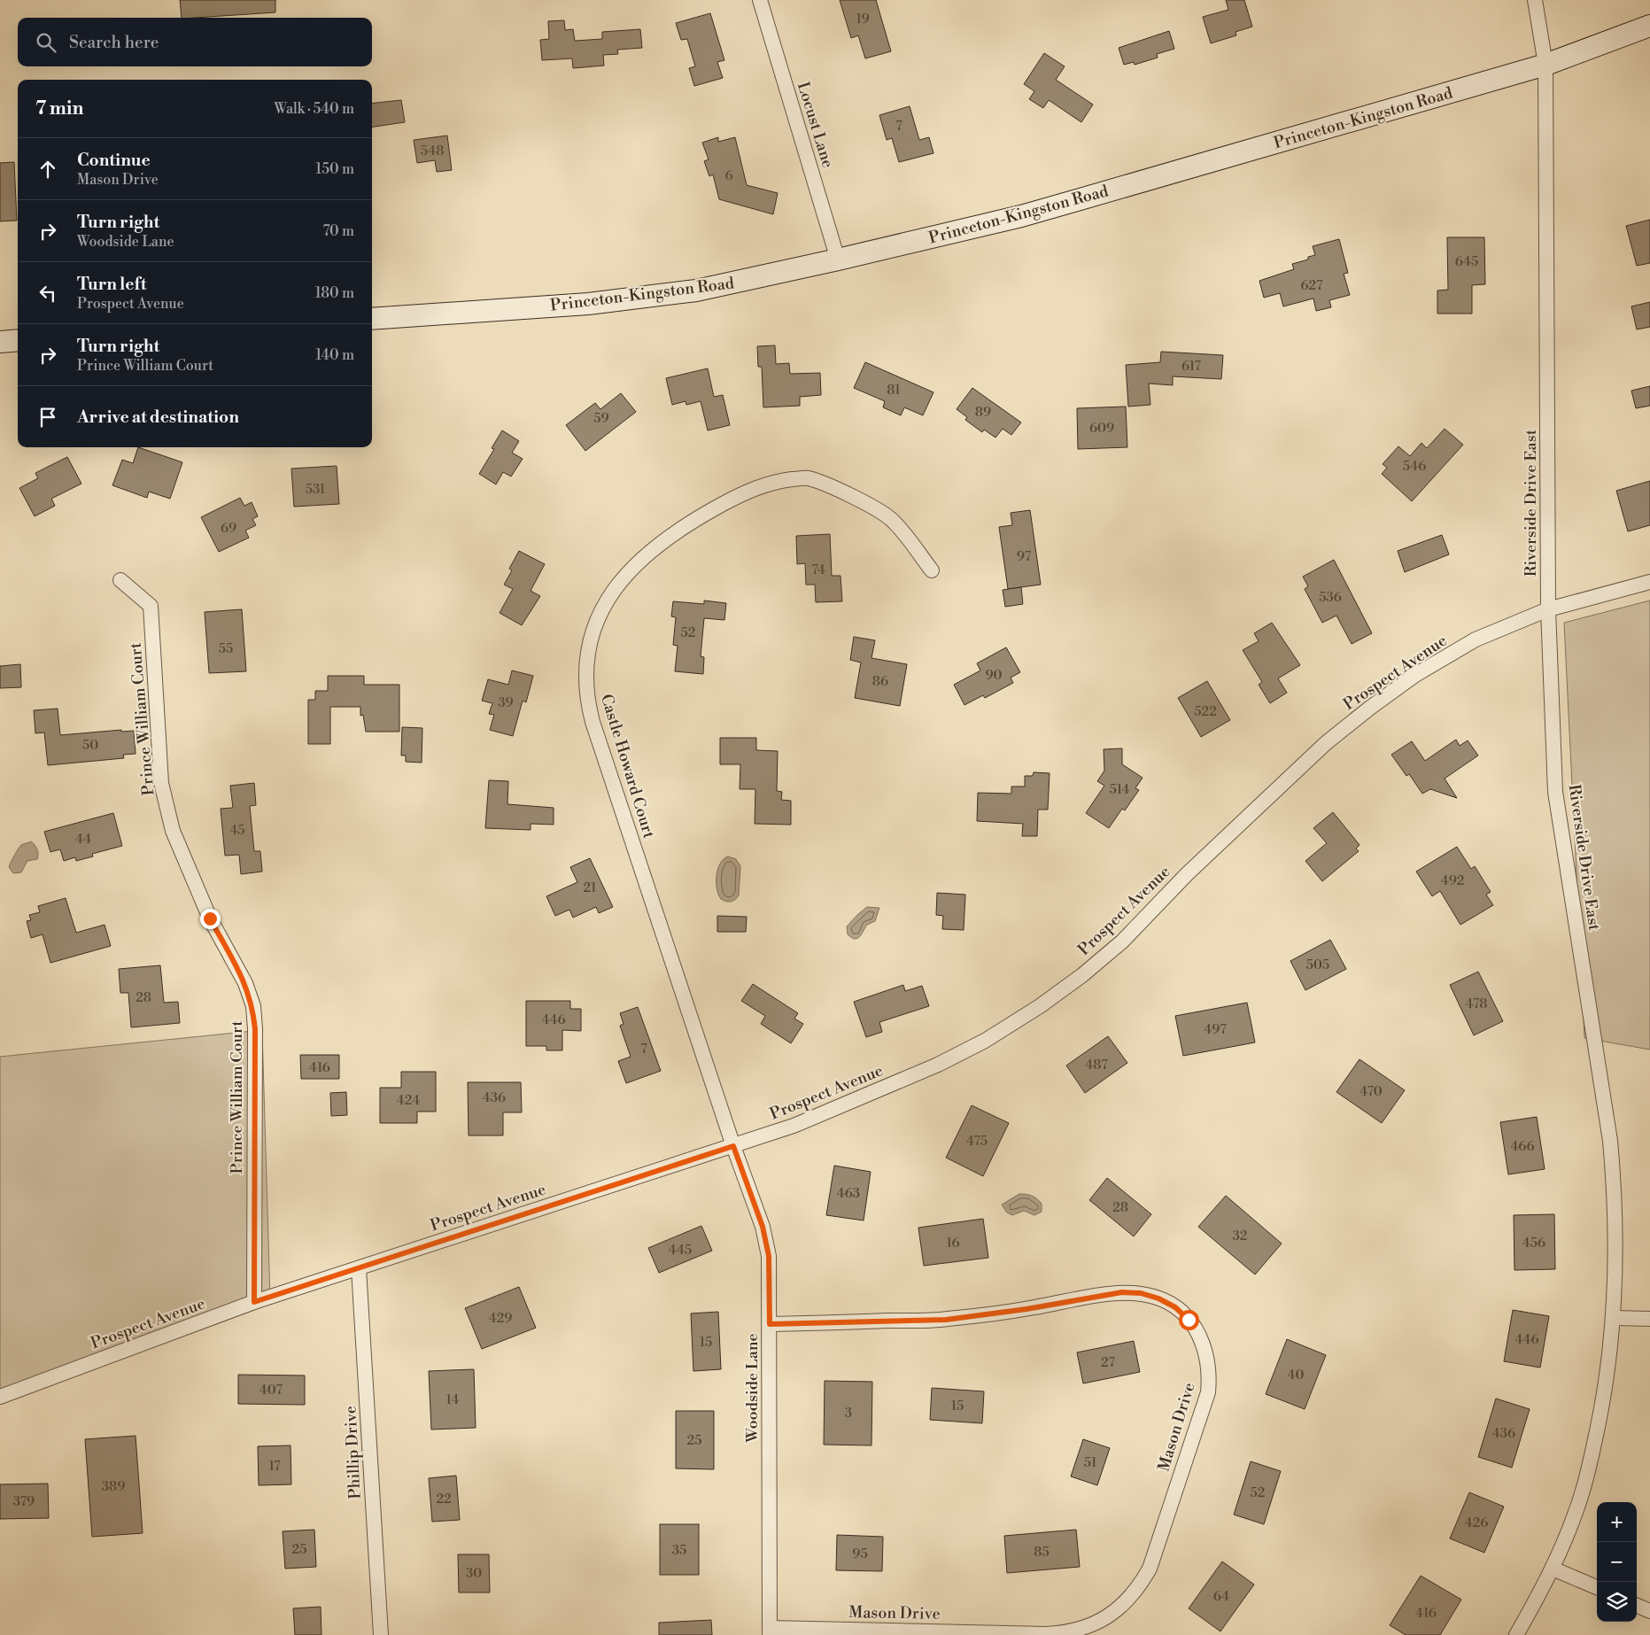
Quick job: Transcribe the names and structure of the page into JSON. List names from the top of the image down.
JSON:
{
  "streets": {
    "main road": ["Princeton-Kingston Road"],
    "street": [
      "Locust Lane",
      "Riverside Drive East",
      "Prospect Avenue",
      "Prince William Court",
      "Castle Howard Court",
      "Woodside Lane",
      "Mason Drive",
      "Phillip Drive"
    ]
  },
  "crossings": [
    ["Princeton-Kingston Road", "Locust Lane"],
    ["Princeton-Kingston Road", "Riverside Drive East"],
    ["Riverside Drive East", "Prospect Avenue"],
    ["Prospect Avenue", "Prince William Court"],
    ["Prospect Avenue", "Castle Howard Court"],
    ["Prospect Avenue", "Woodside Lane"],
    ["Prospect Avenue", "Phillip Drive"],
    ["Castle Howard Court", "Woodside Lane"],
    ["Woodside Lane", "Mason Drive"]
  ],
  "house_numbers": [
    "19",
    "7",
    "548",
    "6",
    "645",
    "627",
    "617",
    "81",
    "89",
    "59",
    "609",
    "546",
    "531",
    "69",
    "97",
    "74",
    "536",
    "52",
    "55",
    "90",
    "86",
    "39",
    "522",
    "50",
    "514",
    "45",
    "44",
    "492",
    "21",
    "505",
    "28",
    "478",
    "446",
    "497",
    "7",
    "487",
    "416",
    "470",
    "436",
    "424",
    "475",
    "466",
    "463",
    "28",
    "32",
    "16",
    "456",
    "445",
    "429",
    "446",
    "15",
    "27",
    "40",
    "407",
    "14",
    "15",
    "3",
    "436",
    "25",
    "51",
    "17",
    "389",
    "52",
    "22",
    "379",
    "426",
    "25",
    "35",
    "85",
    "95",
    "30",
    "64",
    "416"
  ],
  "page": {
    "search": "Search here",
    "heading": ["7 min", "Walk · 540 m"],
    "list": [
      ["Continue", "Mason Drive", "150 m"],
      ["Turn right", "Woodside Lane", "70 m"],
      ["Turn left", "Prospect Avenue", "180 m"],
      ["Turn right", "Prince William Court", "140 m"],
      "Arrive at destination"
    ],
    "map_buttons": ["+", "−"]
  }
}
